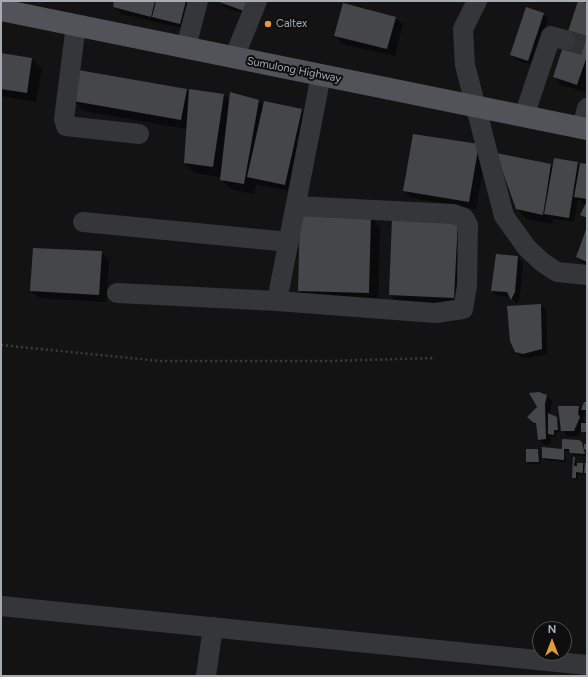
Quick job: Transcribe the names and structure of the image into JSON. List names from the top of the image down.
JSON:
{
  "streets": {
    "main road": ["Sumulong Highway"]
  },
  "places": ["Caltex"],
  "north": "top"
}
